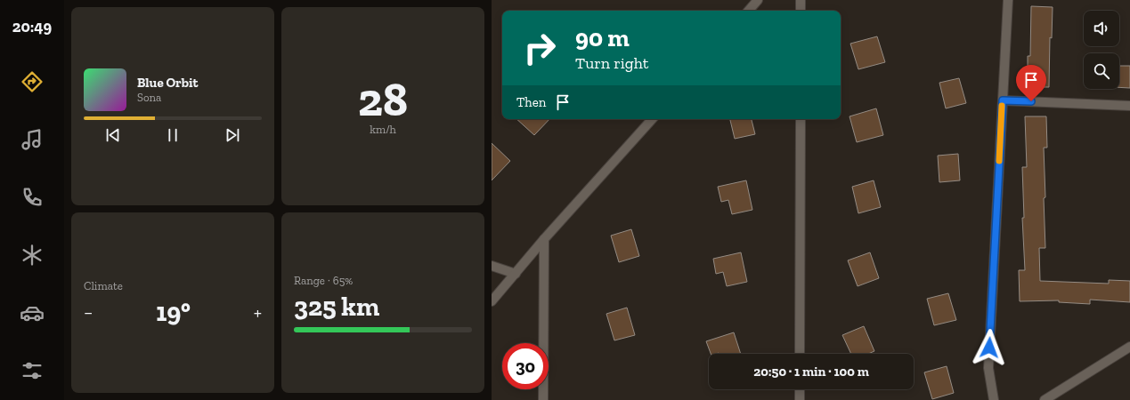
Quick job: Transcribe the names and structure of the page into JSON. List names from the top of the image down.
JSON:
{
  "page": {
    "tabs": "20:49",
    "tile": [
      ["28", "km/h"],
      "Climate",
      ["Range · 65%", "325 km"]
    ],
    "turn": ["90 m", "Turn right"],
    "song": ["Blue Orbit", "Sona"],
    "then": "Then",
    "heat": ["−", "19°", "+"],
    "limit": "30",
    "trip": "20:50 · 1 min · 100 m"
  }
}
